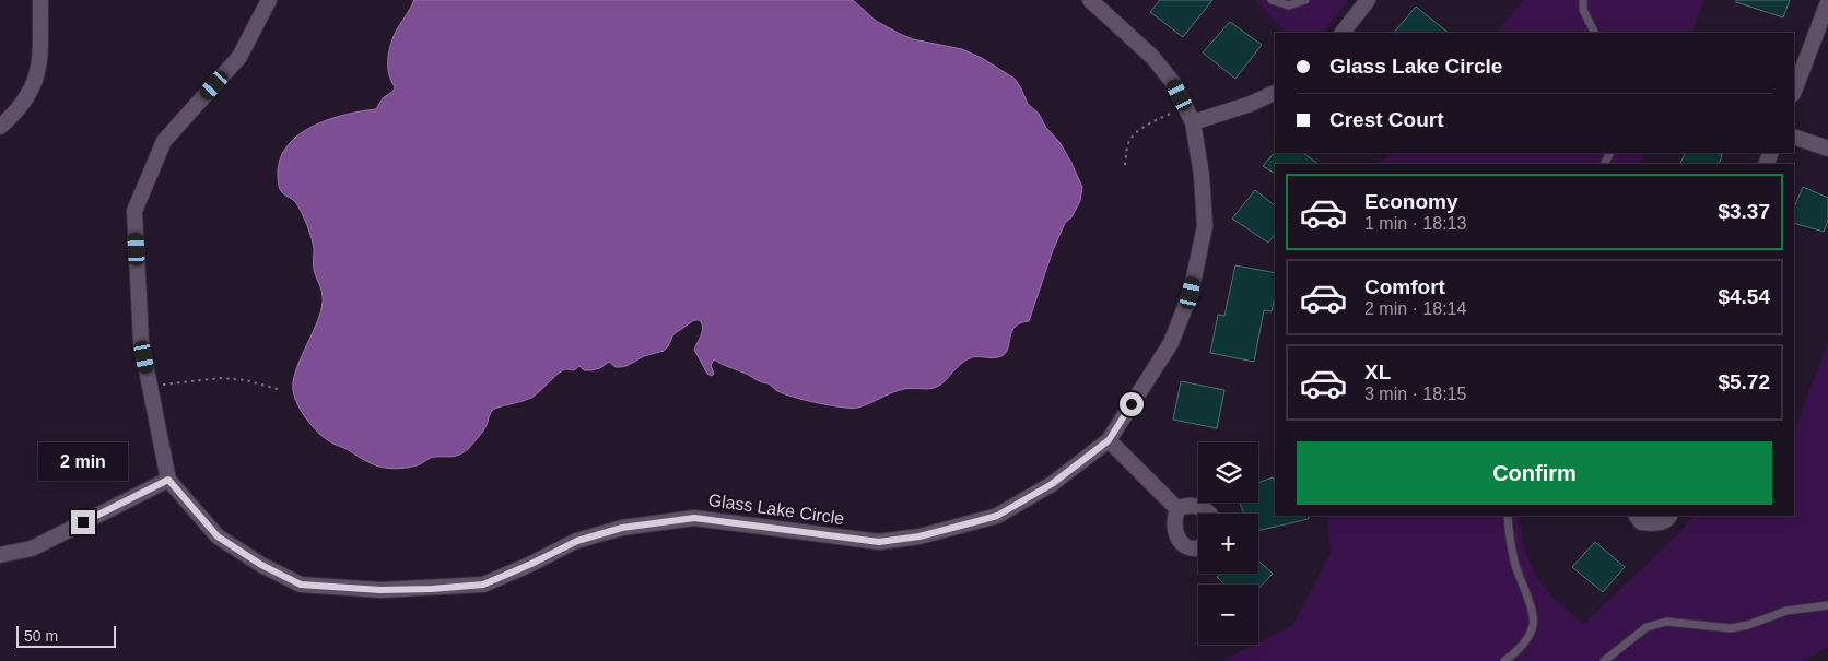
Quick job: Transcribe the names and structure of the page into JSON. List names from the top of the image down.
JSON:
{
  "streets": {
    "street": ["Glass Lake Circle"]
  },
  "scale_bar": "50 m",
  "page": {
    "banner": ["Glass Lake Circle", "Crest Court"],
    "list": [
      {
        "name": "Economy",
        "note": "1 min · 18:13",
        "value": "$3.37"
      },
      {
        "name": "Comfort",
        "note": "2 min · 18:14",
        "value": "$4.54"
      },
      {
        "name": "XL",
        "note": "3 min · 18:15",
        "value": "$5.72"
      }
    ],
    "buttons": "Confirm",
    "map_buttons": ["+", "−"],
    "bubble": "2 min",
    "scale": "50 m"
  }
}
